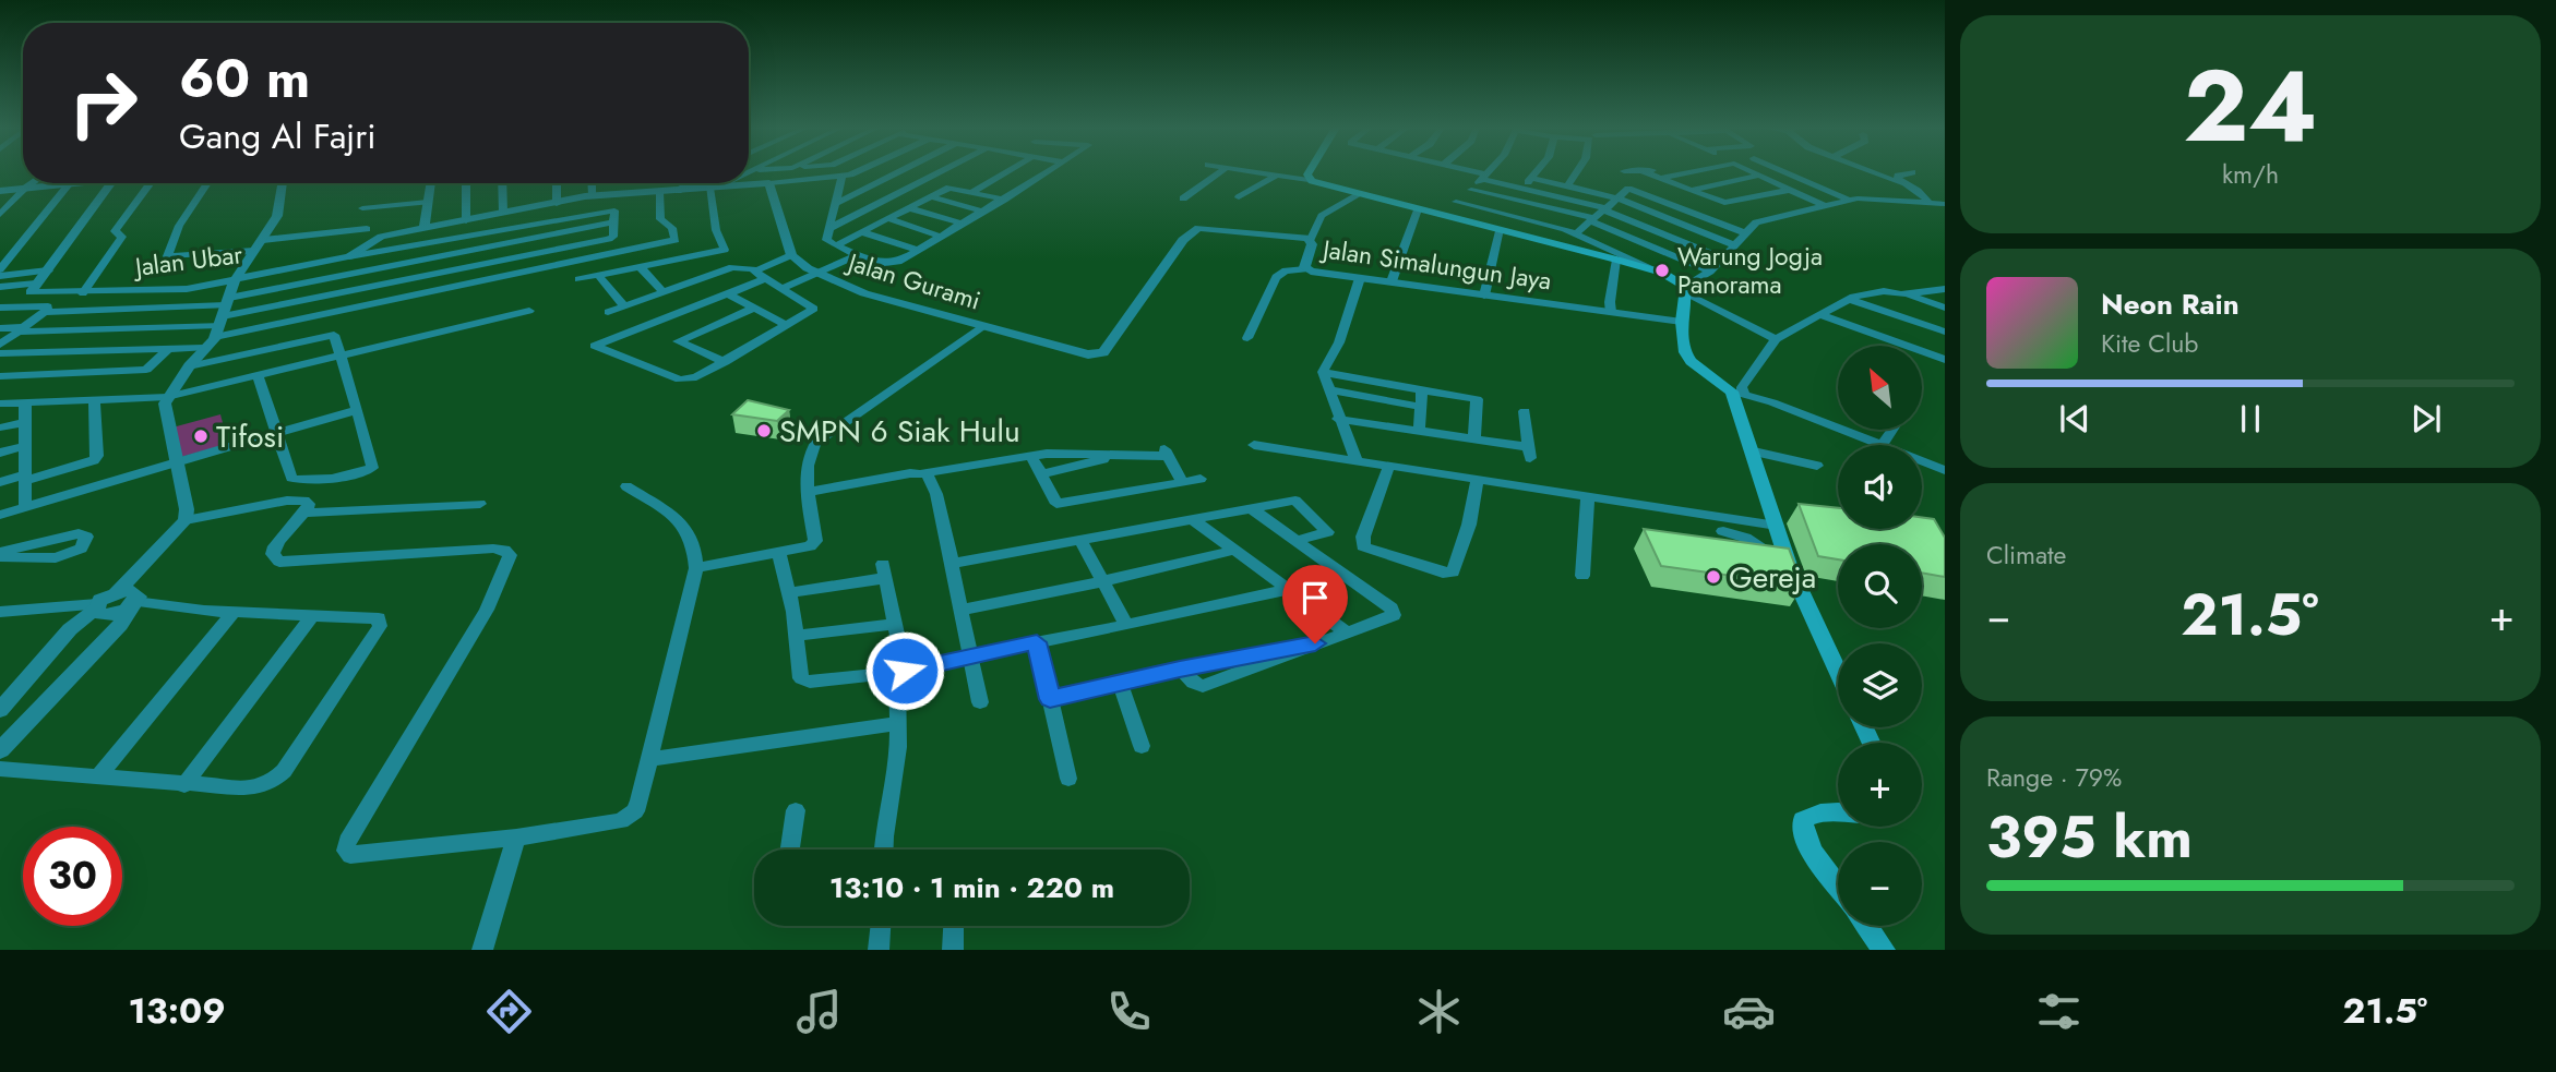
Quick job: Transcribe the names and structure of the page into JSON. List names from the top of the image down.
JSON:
{
  "streets": {
    "street": ["Jalan Ubar", "Jalan Simalungun Jaya", "Jalan Gurami"]
  },
  "crossings": [
    ["Jalan Simalungun Jaya", "Jalan Gurami"]
  ],
  "places": [
    "Warung Jogja Panorama",
    "SMPN 6 Siak Hulu",
    "Tifosi",
    "Gereja"
  ],
  "north": "top left",
  "page": {
    "tile": [
      ["24", "km/h"],
      "Climate",
      ["Range · 79%", "395 km"]
    ],
    "turn": ["60 m", "Gang Al Fajri"],
    "song": ["Neon Rain", "Kite Club"],
    "map_buttons": ["+", "−"],
    "heat": ["−", "21.5°", "+"],
    "limit": "30",
    "trip": "13:10 · 1 min · 220 m",
    "tabs": ["13:09", "21.5°"]
  }
}
